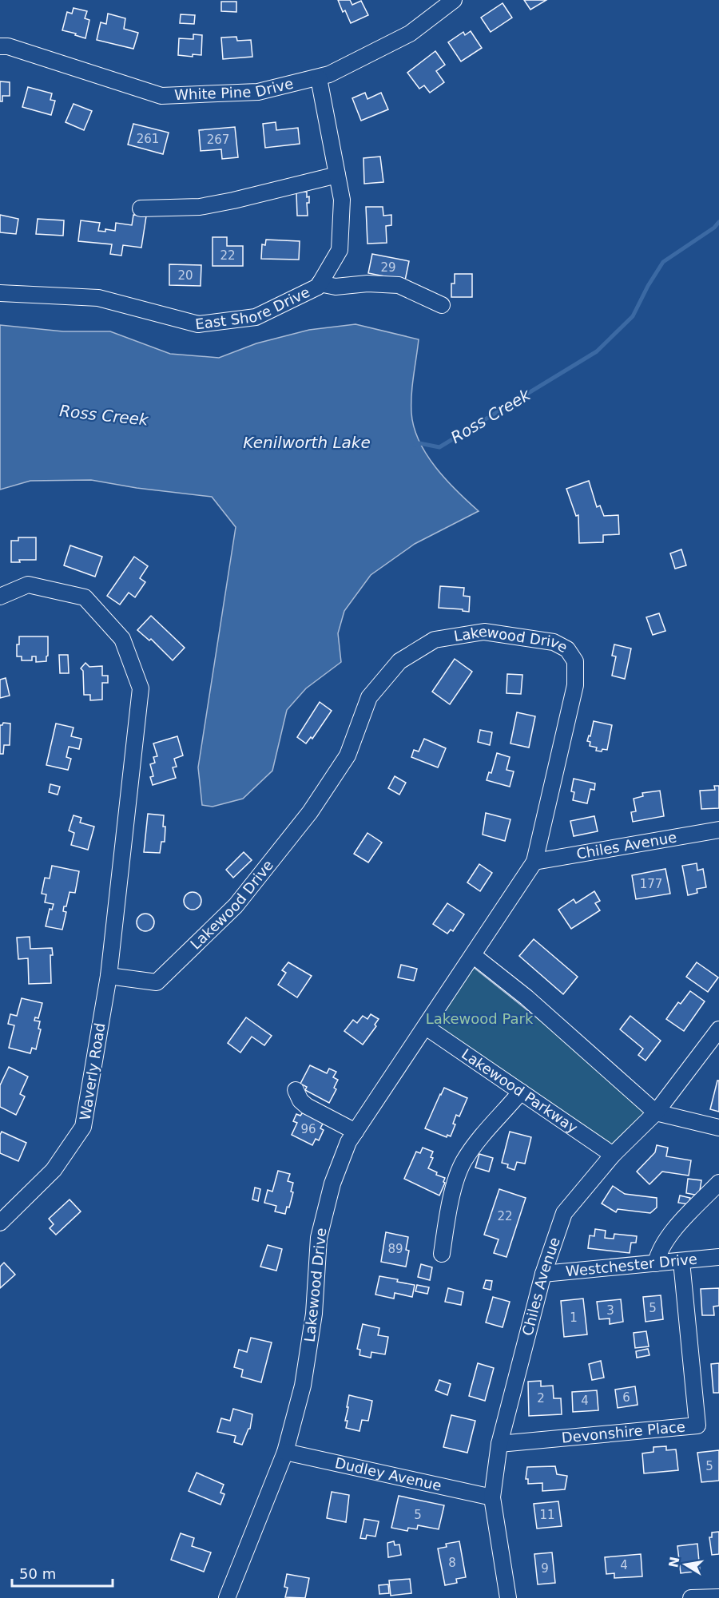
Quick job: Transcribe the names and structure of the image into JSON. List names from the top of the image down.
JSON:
{
  "streets": {
    "street": [
      "White Pine Drive",
      "East Shore Drive",
      "Lakewood Drive",
      "Chiles Avenue",
      "Waverly Road",
      "Lakewood Parkway",
      "Westchester Drive",
      "Devonshire Place",
      "Dudley Avenue"
    ]
  },
  "crossings": [
    ["White Pine Drive", "East Shore Drive"],
    ["Lakewood Drive", "Chiles Avenue"],
    ["Lakewood Drive", "Waverly Road"],
    ["Lakewood Drive", "Lakewood Parkway"],
    ["Lakewood Drive", "Dudley Avenue"],
    ["Chiles Avenue", "Lakewood Parkway"],
    ["Chiles Avenue", "Westchester Drive"],
    ["Chiles Avenue", "Devonshire Place"],
    ["Chiles Avenue", "Dudley Avenue"],
    ["Westchester Drive", "Devonshire Place"]
  ],
  "water": ["Ross Creek", "Kenilworth Lake"],
  "parks": ["Lakewood Park"],
  "house_numbers": [
    "261",
    "267",
    "22",
    "29",
    "20",
    "177",
    "96",
    "22",
    "89",
    "5",
    "3",
    "1",
    "6",
    "2",
    "4",
    "5",
    "5",
    "11",
    "8",
    "4",
    "9"
  ],
  "scale_bar": "50 m",
  "north": "left"
}
